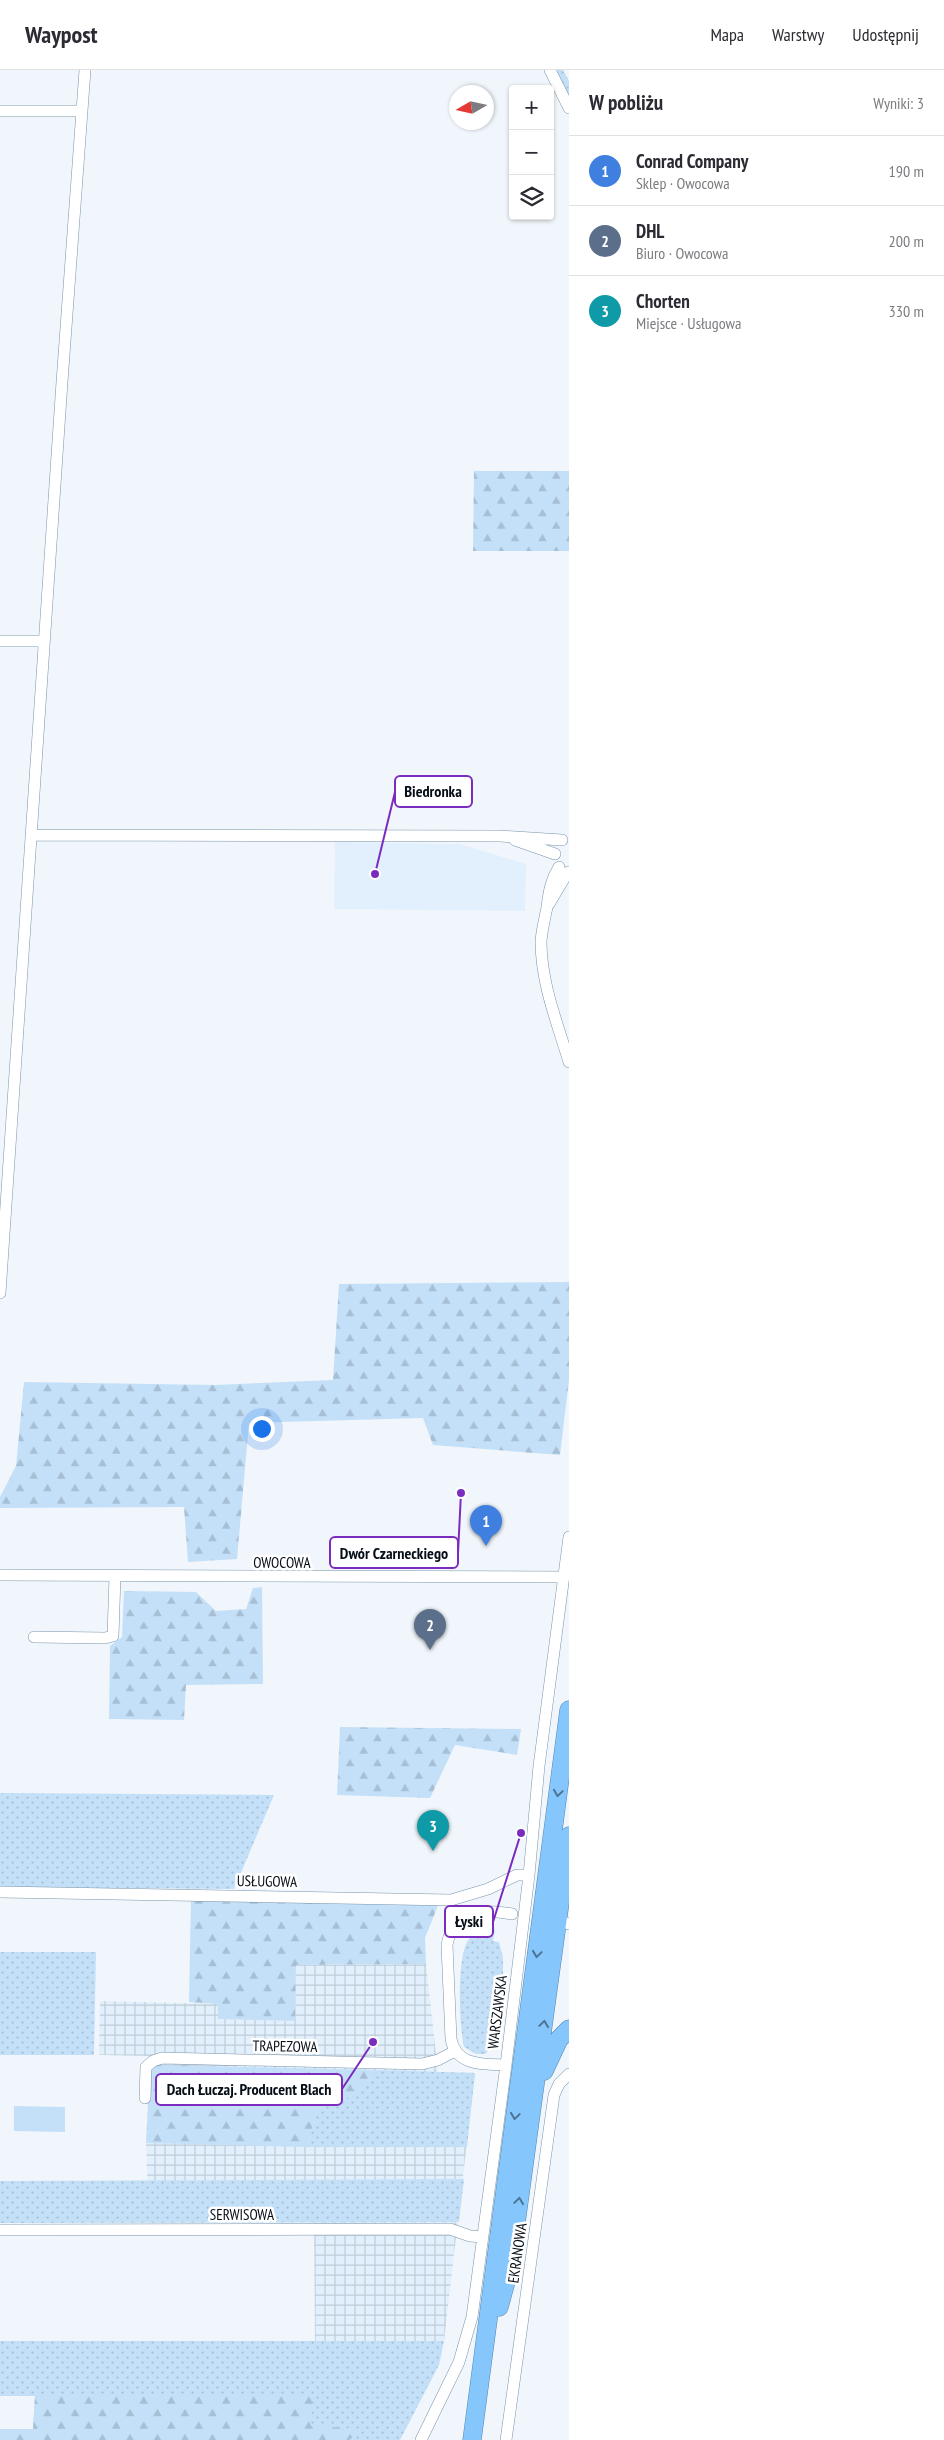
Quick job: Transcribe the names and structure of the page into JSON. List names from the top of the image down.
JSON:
{
  "streets": {
    "street": [
      "OWOCOWA",
      "USŁUGOWA",
      "WARSZAWSKA",
      "TRAPEZOWA",
      "SERWISOWA",
      "EKRANOWA"
    ]
  },
  "crossings": [
    ["OWOCOWA", "WARSZAWSKA"],
    ["USŁUGOWA", "WARSZAWSKA"],
    ["WARSZAWSKA", "SERWISOWA"]
  ],
  "places": [
    "Biedronka",
    "Dwór Czarneckiego",
    "Łyski",
    "Dach Łuczaj. Producent Blach"
  ],
  "north": "left",
  "page": {
    "header": "Waypost",
    "nav": ["Mapa", "Warstwy", "Udostępnij"],
    "heading": ["W pobliżu", "Wyniki: 3"],
    "map_buttons": ["+", "−"],
    "list": [
      {
        "mark": "1",
        "name": "Conrad Company",
        "note": "Sklep · Owocowa",
        "value": "190 m"
      },
      {
        "mark": "2",
        "name": "DHL",
        "note": "Biuro · Owocowa",
        "value": "200 m"
      },
      {
        "mark": "3",
        "name": "Chorten",
        "note": "Miejsce · Usługowa",
        "value": "330 m"
      }
    ],
    "pins": ["1", "2", "3"]
  }
}
